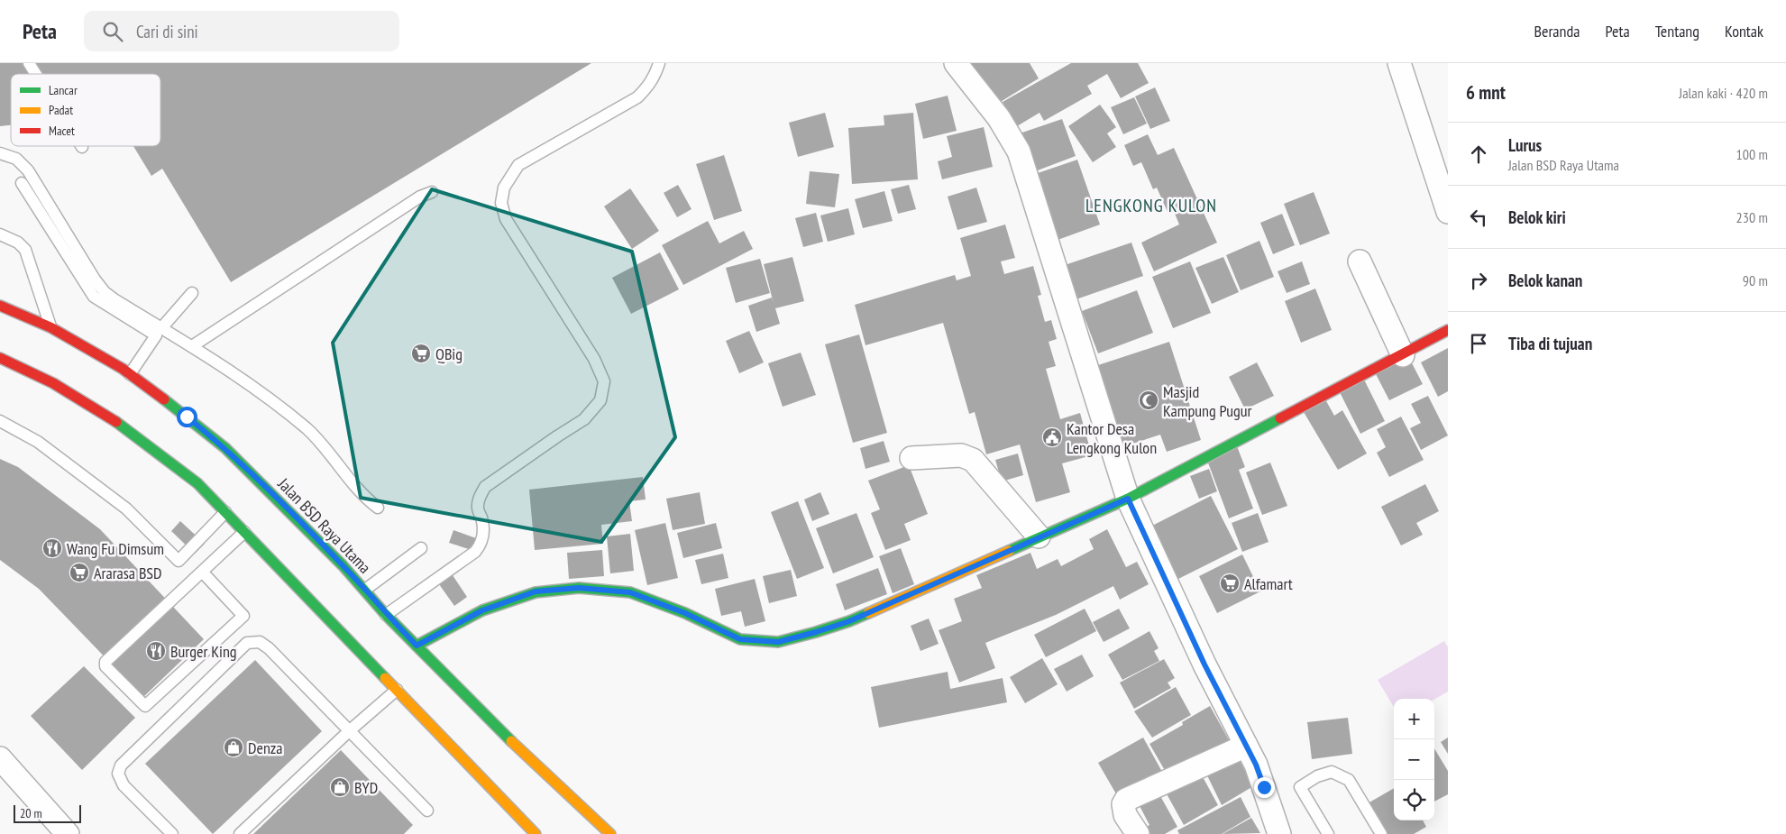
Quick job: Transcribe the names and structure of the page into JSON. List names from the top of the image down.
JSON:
{
  "streets": {
    "main road": ["Jalan BSD Raya Utama"]
  },
  "districts": ["LENGKONG KULON"],
  "places": {
    "supermarket": ["QBig", "Ararasa BSD", "Alfamart"],
    "mosque": ["Masjid Kampung Pugur"],
    "public building": ["Kantor Desa Lengkong Kulon"],
    "restaurant": ["Wang Fu Dimsum", "Burger King"],
    "shop": ["Denza", "BYD"]
  },
  "legend": ["Lancar", "Padat", "Macet"],
  "scale_bar": "20 m",
  "page": {
    "header": "Peta",
    "search": "Cari di sini",
    "nav": [
      "Beranda",
      "Peta",
      "Tentang",
      "Kontak"
    ],
    "heading": ["6 mnt", "Jalan kaki · 420 m"],
    "list": [
      ["Lurus", "Jalan BSD Raya Utama", "100 m"],
      ["Belok kiri", "230 m"],
      ["Belok kanan", "90 m"],
      "Tiba di tujuan"
    ],
    "map_buttons": ["+", "−"],
    "scale": "20 m"
  }
}
